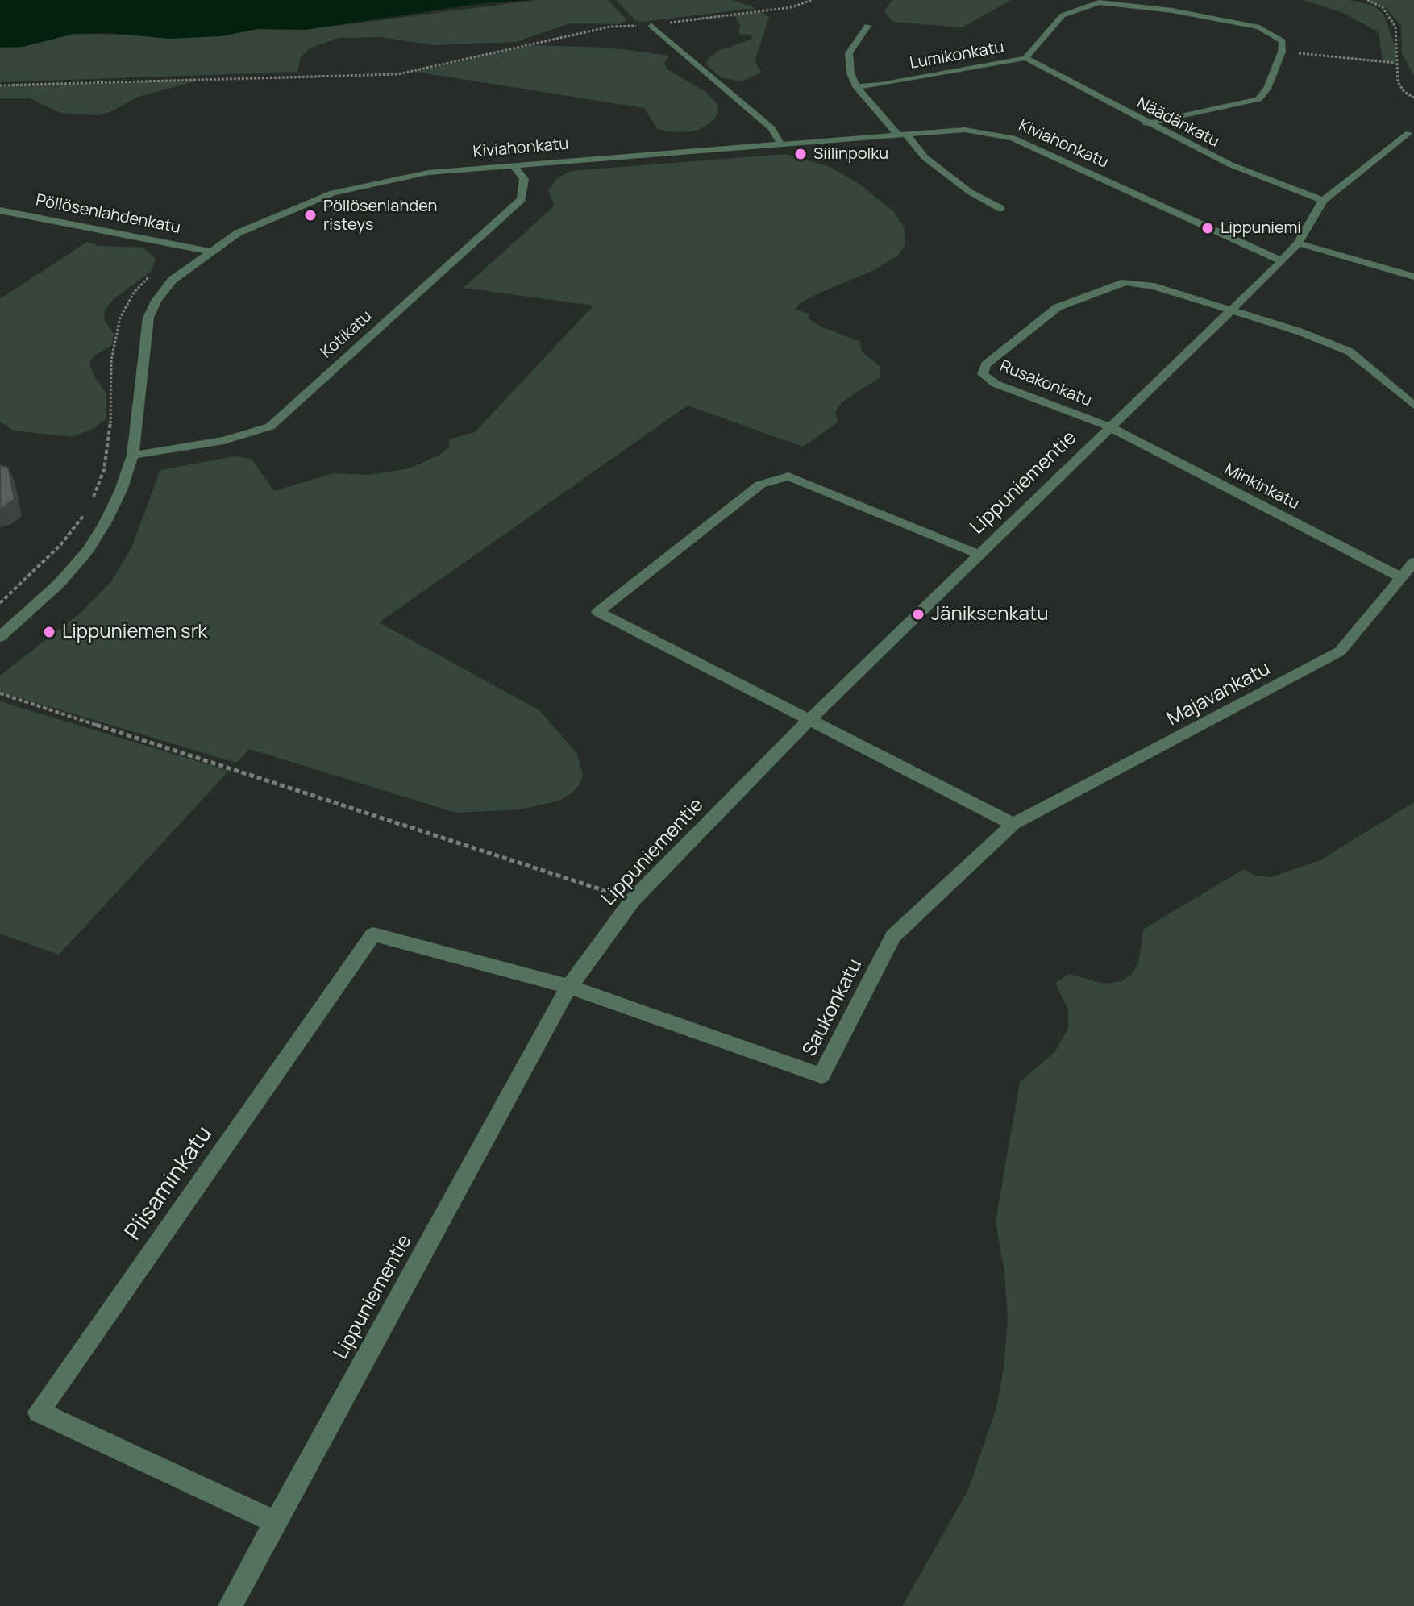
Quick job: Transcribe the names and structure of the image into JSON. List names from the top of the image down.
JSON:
{
  "streets": {
    "street": [
      "Lumikonkatu",
      "Näädänkatu",
      "Kiviahonkatu",
      "Pöllösenlahdenkatu",
      "Kotikatu",
      "Rusakonkatu",
      "Lippuniementie",
      "Minkinkatu",
      "Majavankatu",
      "Saukonkatu",
      "Piisaminkatu"
    ]
  },
  "crossings": [
    ["Lumikonkatu", "Näädänkatu"],
    ["Näädänkatu", "Lippuniementie"],
    ["Kiviahonkatu", "Pöllösenlahdenkatu"],
    ["Kiviahonkatu", "Kotikatu"],
    ["Kiviahonkatu", "Lippuniementie"],
    ["Rusakonkatu", "Lippuniementie"],
    ["Rusakonkatu", "Minkinkatu"],
    ["Lippuniementie", "Minkinkatu"],
    ["Lippuniementie", "Saukonkatu"],
    ["Lippuniementie", "Piisaminkatu"],
    ["Minkinkatu", "Majavankatu"],
    ["Majavankatu", "Saukonkatu"],
    ["Saukonkatu", "Piisaminkatu"]
  ],
  "places": [
    "Siilinpolku",
    "Pöllösenlahden risteys",
    "Lippuniemi",
    "Jäniksenkatu",
    "Lippuniemen srk"
  ]
}
